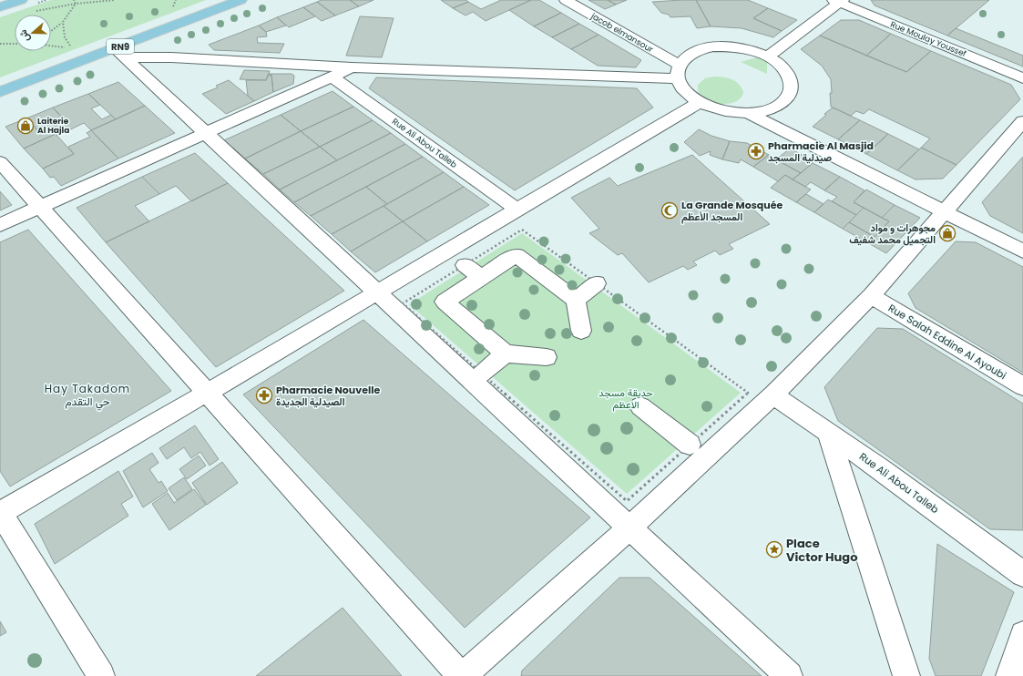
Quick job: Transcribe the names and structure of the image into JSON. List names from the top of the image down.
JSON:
{
  "streets": {
    "main road": ["RN9"],
    "street": [
      "jacob elmansour",
      "Rue Moulay Youssef",
      "Rue Ali Abou Talleb",
      "Rue Salah Eddine Al Ayoubi"
    ]
  },
  "districts": ["Hay Takadom حي التقدم"],
  "parks": ["حديقة مسجد الاعظم"],
  "places": {
    "shop": ["Laiterie Al Hajla", "مجوهرات و مواد التجميل محمد شفيف"],
    "pharmacy": ["Pharmacie Al Masjid صيدلية المسجد", "Pharmacie Nouvelle الصيدلية الجديدة"],
    "mosque": ["La Grande Mosquée المسجد الأعظم"],
    "place": ["Place Victor Hugo"]
  },
  "north": "left"
}
